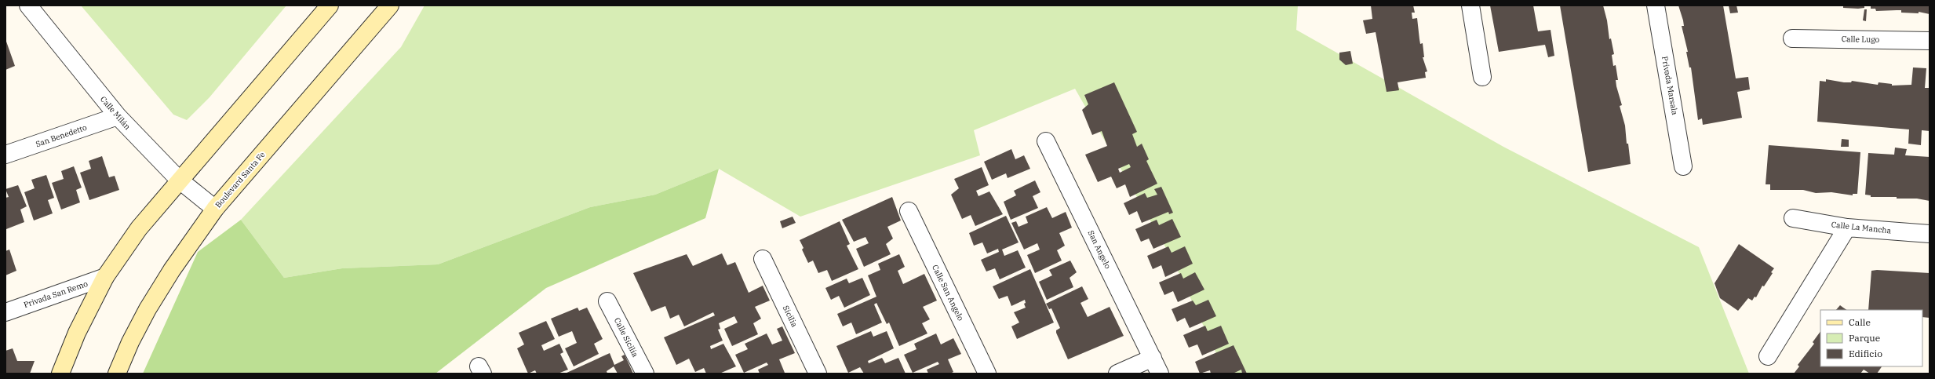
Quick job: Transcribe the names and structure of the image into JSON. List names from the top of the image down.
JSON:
{
  "streets": {
    "main road": ["Boulevard Santa Fe"],
    "street": [
      "Calle Lugo",
      "Privada Marsala",
      "Calle Milán",
      "San Benedetto",
      "Calle La Mancha",
      "San Angelo",
      "Calle San Angelo",
      "Privada San Remo",
      "Sicilia",
      "Calle Sicilia"
    ]
  },
  "crossings": [
    ["Calle Milán", "San Benedetto"],
    ["Calle Milán", "Boulevard Santa Fe"]
  ],
  "legend": ["Calle", "Parque", "Edificio"]
}
